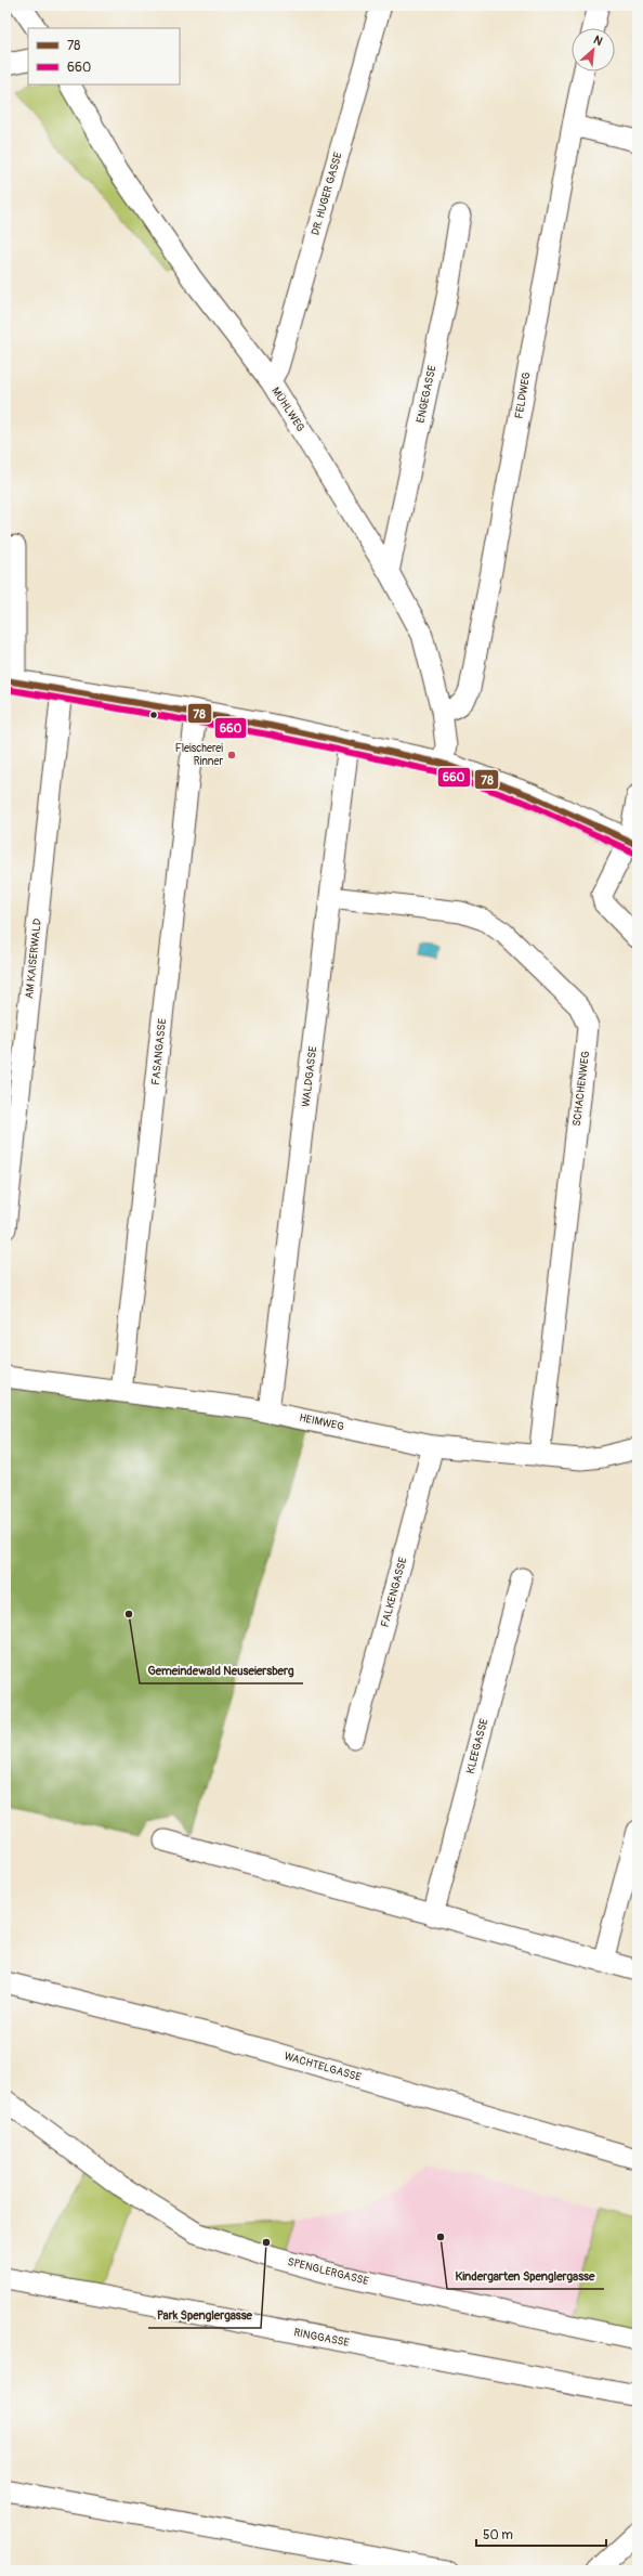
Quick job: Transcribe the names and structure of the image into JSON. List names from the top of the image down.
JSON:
{
  "streets": {
    "street": [
      "DR. HUGER GASSE",
      "ENGEGASSE",
      "FELDWEG",
      "MÜHLWEG",
      "AM KAISERWALD",
      "FASANGASSE",
      "WALDGASSE",
      "SCHACHENWEG",
      "HEIMWEG",
      "FALKENGASSE",
      "KLEEGASSE",
      "WACHTELGASSE",
      "SPENGLERGASSE",
      "RINGGASSE"
    ]
  },
  "crossings": [
    ["DR. HUGER GASSE", "MÜHLWEG"],
    ["ENGEGASSE", "MÜHLWEG"],
    ["FELDWEG", "MÜHLWEG"],
    ["FASANGASSE", "HEIMWEG"],
    ["WALDGASSE", "SCHACHENWEG"],
    ["WALDGASSE", "HEIMWEG"],
    ["SCHACHENWEG", "HEIMWEG"],
    ["HEIMWEG", "FALKENGASSE"]
  ],
  "places": [
    "Fleischerei Rinner",
    "Gemeindewald Neuseiersberg",
    "Kindergarten Spenglergasse",
    "Park Spenglergasse"
  ],
  "lines": ["transit line 78", "transit line 660"],
  "legend": ["78", "660"],
  "scale_bar": "50 m",
  "north": "top right"
}
